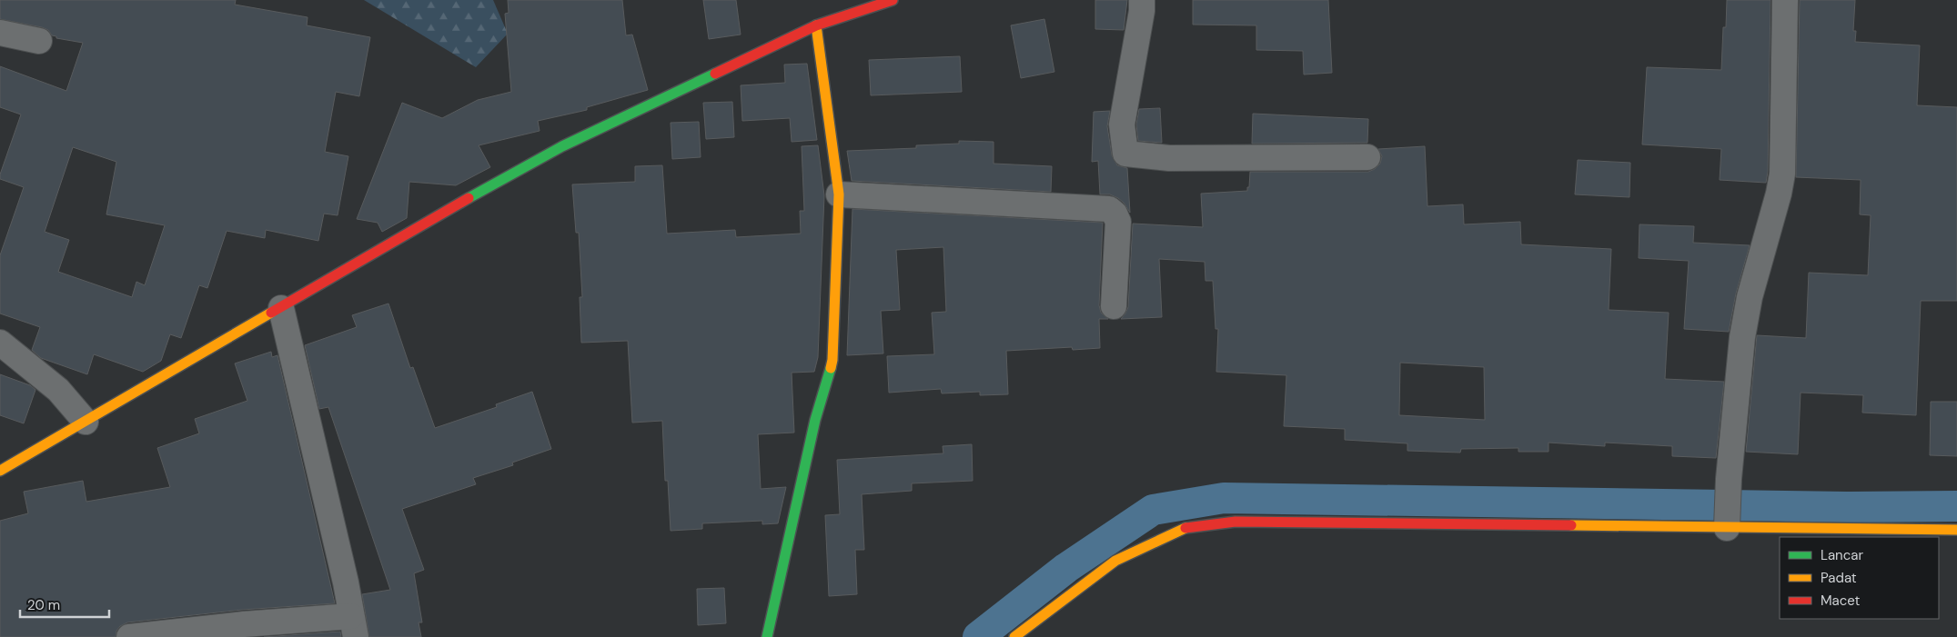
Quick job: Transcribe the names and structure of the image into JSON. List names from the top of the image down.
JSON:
{
  "legend": ["Lancar", "Padat", "Macet"],
  "scale_bar": "20 m"
}
